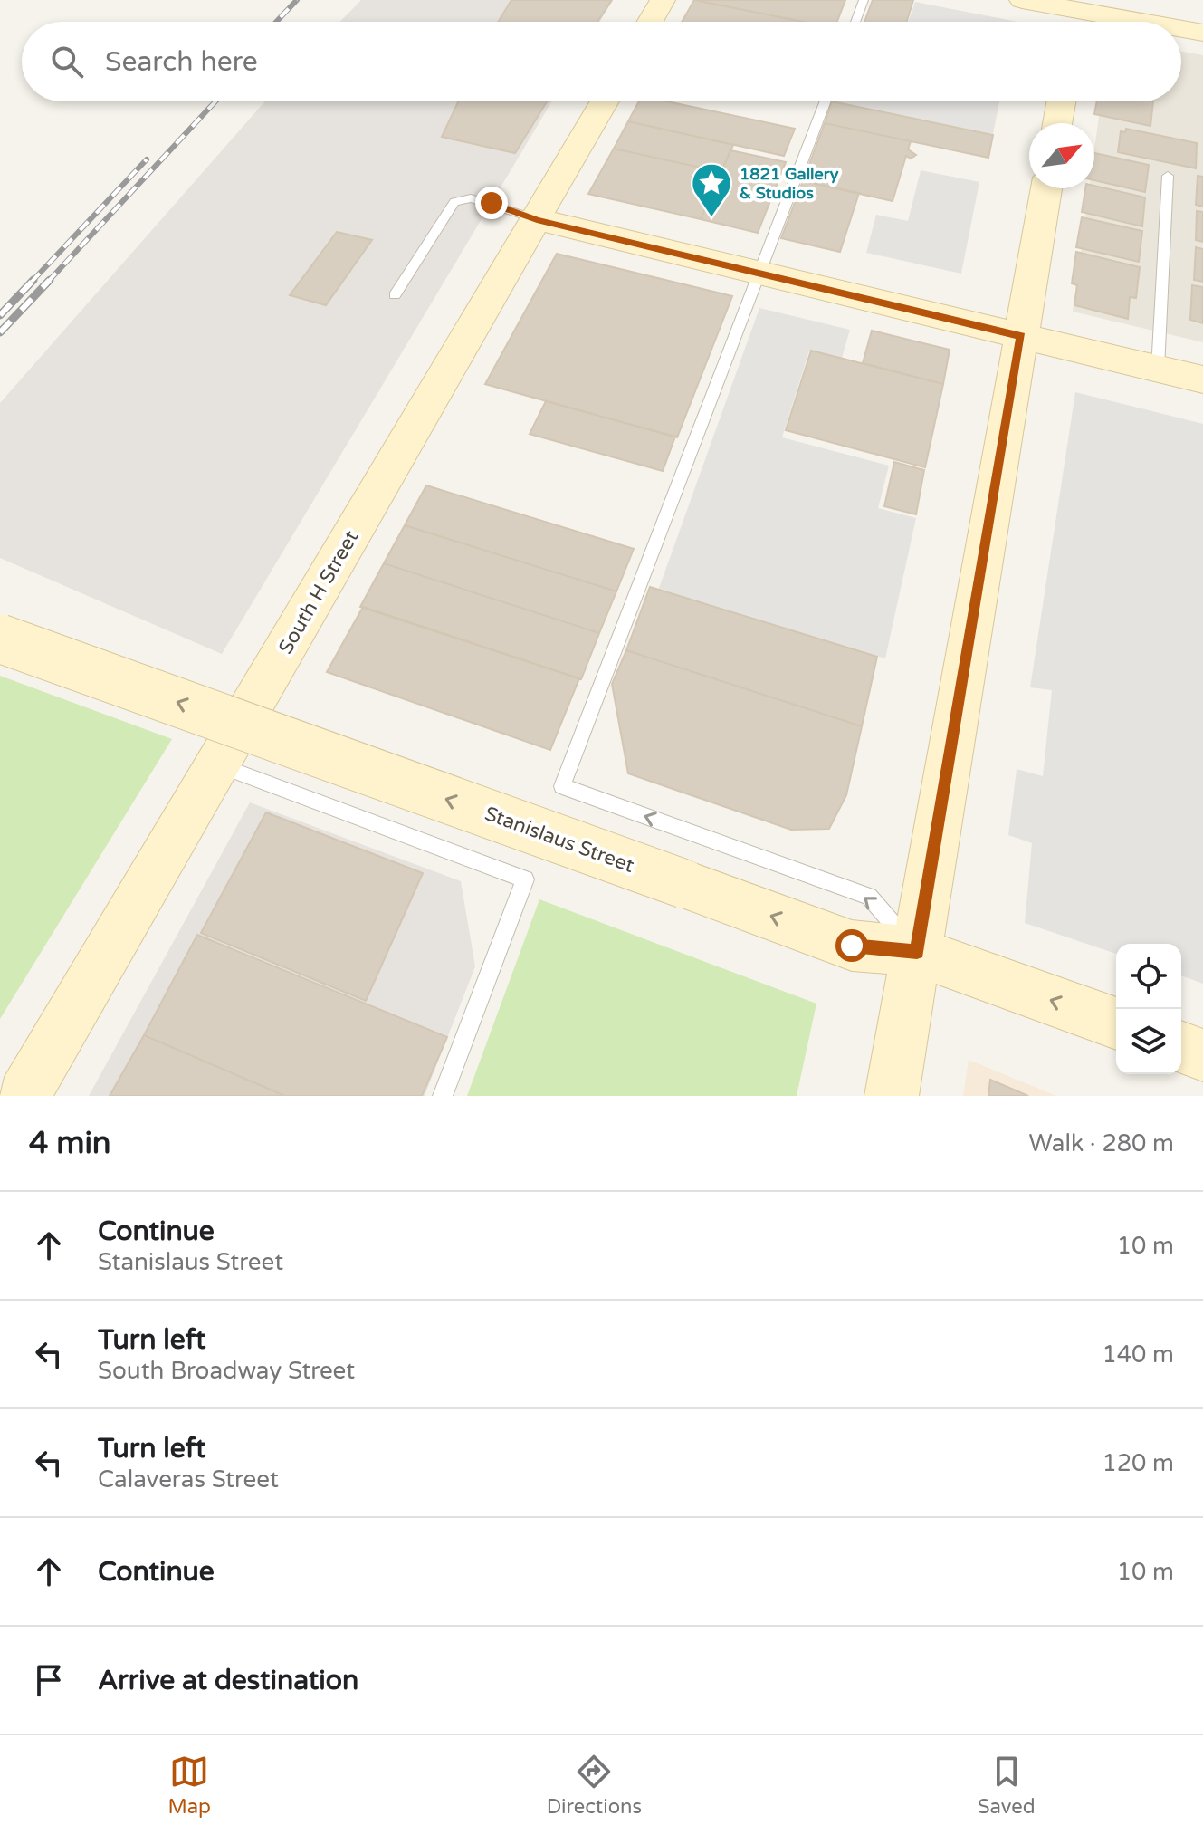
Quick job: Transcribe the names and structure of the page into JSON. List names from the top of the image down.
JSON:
{
  "streets": {
    "street": ["South H Street", "Stanislaus Street"]
  },
  "one_way": ["Stanislaus Street"],
  "places": {
    "place": ["1821 Gallery & Studios"]
  },
  "north": "top right",
  "page": {
    "search": "Search here",
    "heading": ["4 min", "Walk · 280 m"],
    "list": [
      ["Continue", "Stanislaus Street", "10 m"],
      ["Turn left", "South Broadway Street", "140 m"],
      ["Turn left", "Calaveras Street", "120 m"],
      ["Continue", "10 m"],
      "Arrive at destination"
    ],
    "nav": ["Map", "Directions", "Saved"]
  }
}
